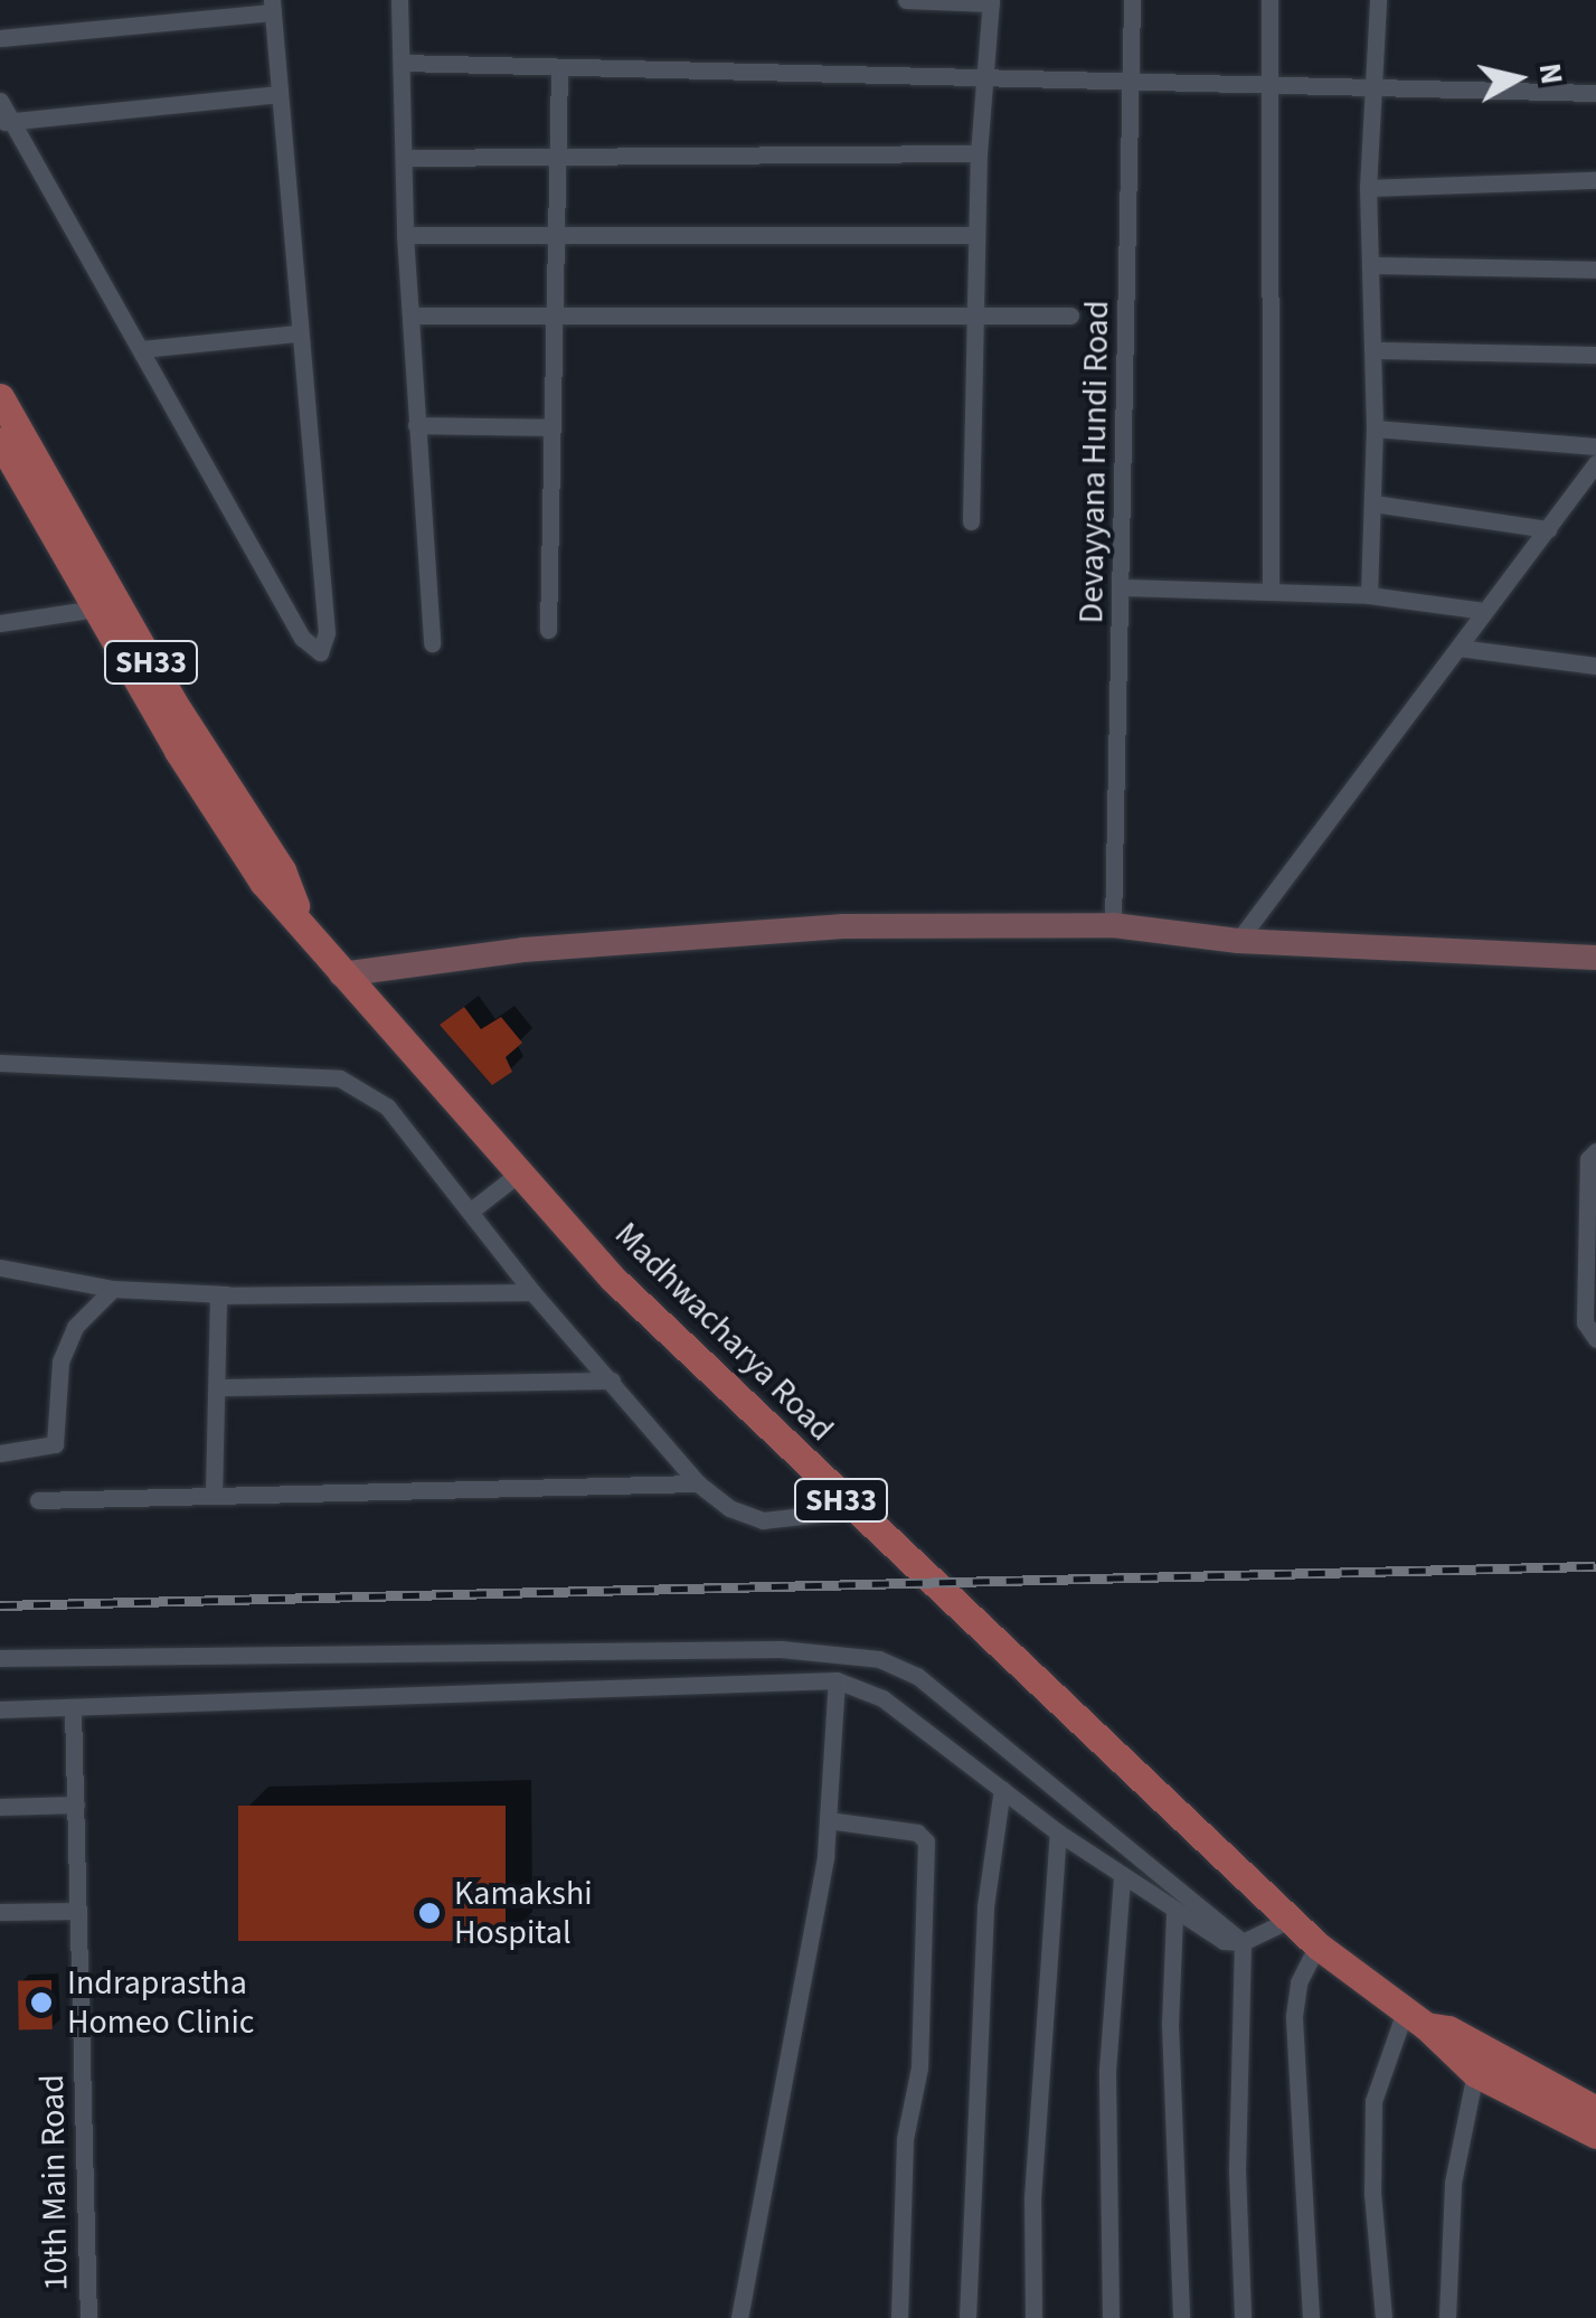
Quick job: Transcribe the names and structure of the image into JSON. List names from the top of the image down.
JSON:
{
  "streets": {
    "main road": ["SH33", "Madhwacharya Road"],
    "street": ["Devayyana Hundi Road", "10th Main Road"]
  },
  "places": ["Kamakshi Hospital", "Indraprastha Homeo Clinic"],
  "north": "right"
}
